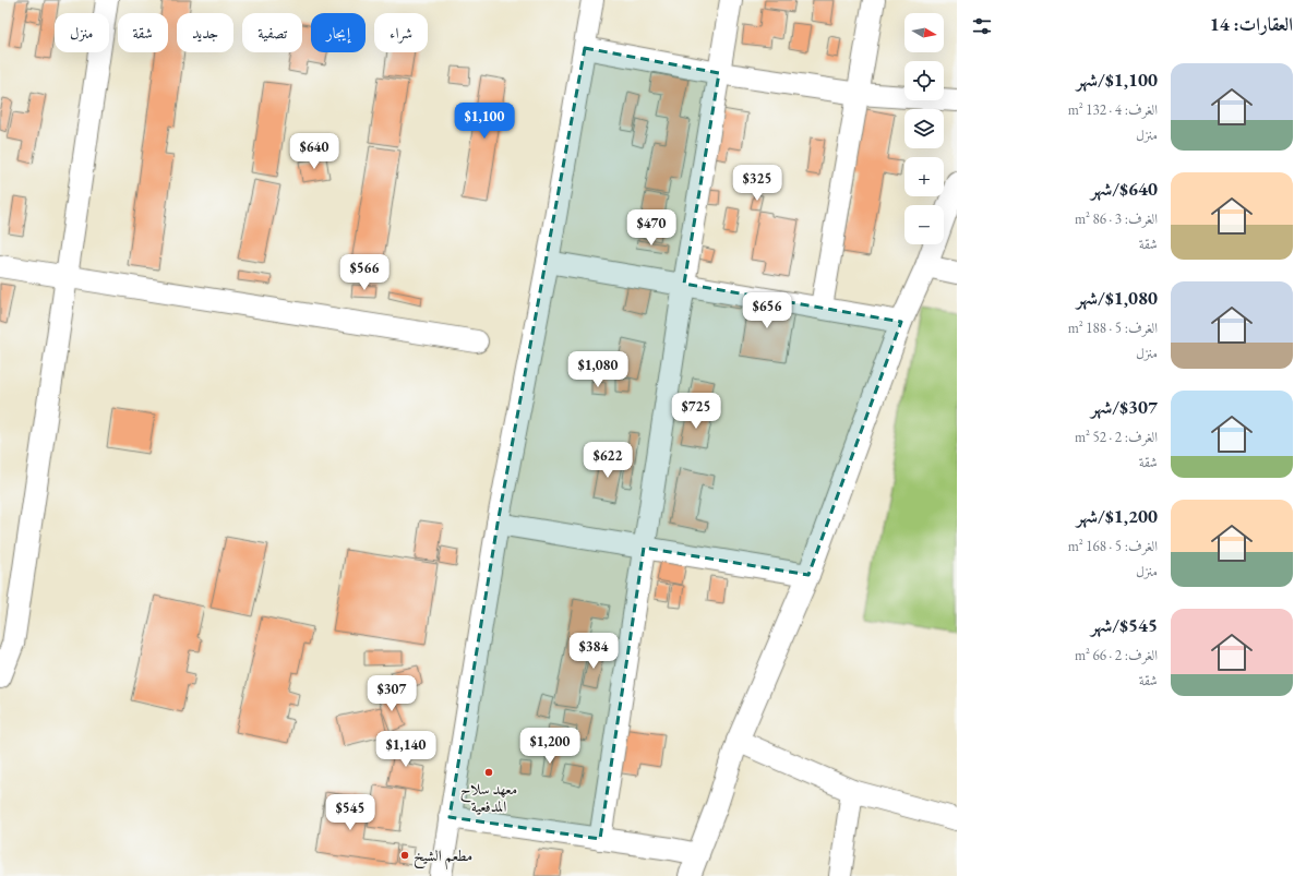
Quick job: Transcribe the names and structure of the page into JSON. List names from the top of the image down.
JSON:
{
  "places": ["معهد سلاح المدفعية", "مطعم الشيخ"],
  "north": "right",
  "page": {
    "heading": "العقارات: 14",
    "map_buttons": ["+", "−"],
    "chip": [
      "شراء",
      "إيجار",
      "تصفية",
      "جديد",
      "شقة",
      "منزل"
    ],
    "list": [
      {
        "name": "$1,100/شهر",
        "note": "الغرف: 4 · 132 m² · منزل"
      },
      {
        "name": "$640/شهر",
        "note": "الغرف: 3 · 86 m² · شقة"
      },
      {
        "name": "$1,080/شهر",
        "note": "الغرف: 5 · 188 m² · منزل"
      },
      {
        "name": "$307/شهر",
        "note": "الغرف: 2 · 52 m² · شقة"
      },
      {
        "name": "$1,200/شهر",
        "note": "الغرف: 5 · 168 m² · منزل"
      },
      {
        "name": "$545/شهر",
        "note": "الغرف: 2 · 66 m² · شقة"
      }
    ],
    "price": [
      "$1,100",
      "$640",
      "$325",
      "$470",
      "$566",
      "$656",
      "$1,080",
      "$725",
      "$622",
      "$384",
      "$307",
      "$1,200",
      "$1,140",
      "$545"
    ]
  }
}
